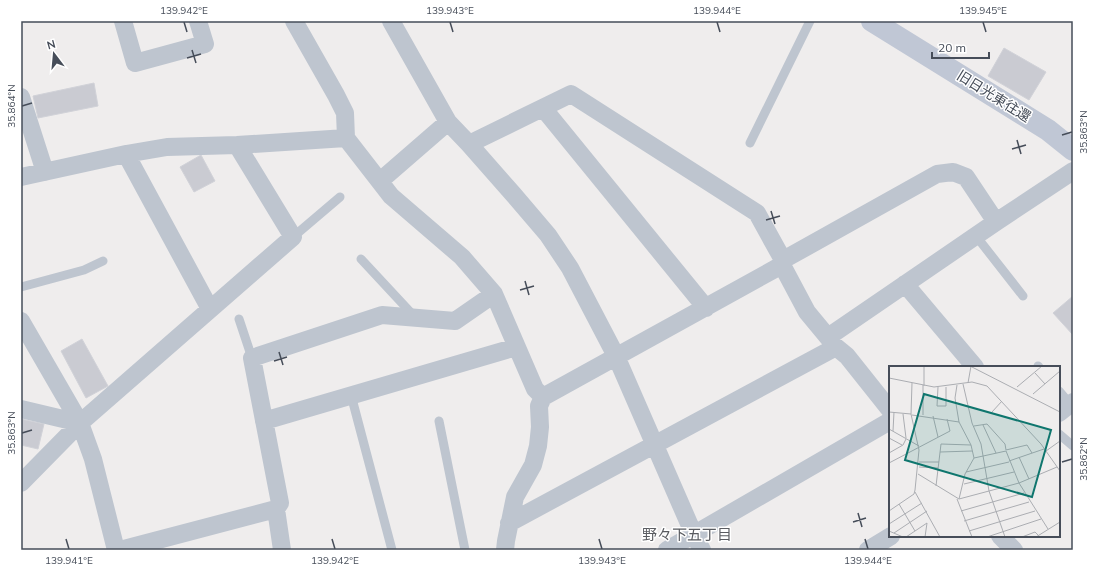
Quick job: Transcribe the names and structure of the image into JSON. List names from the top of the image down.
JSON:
{
  "streets": {
    "street": ["旧日光東往還"]
  },
  "districts": ["野々下五丁目"],
  "scale_bar": "20 m",
  "north": "top",
  "coordinates": [
    "139.942°E",
    "139.943°E",
    "139.944°E",
    "139.945°E",
    "35.864°N",
    "35.863°N",
    "35.862°N",
    "139.941°E"
  ]
}
